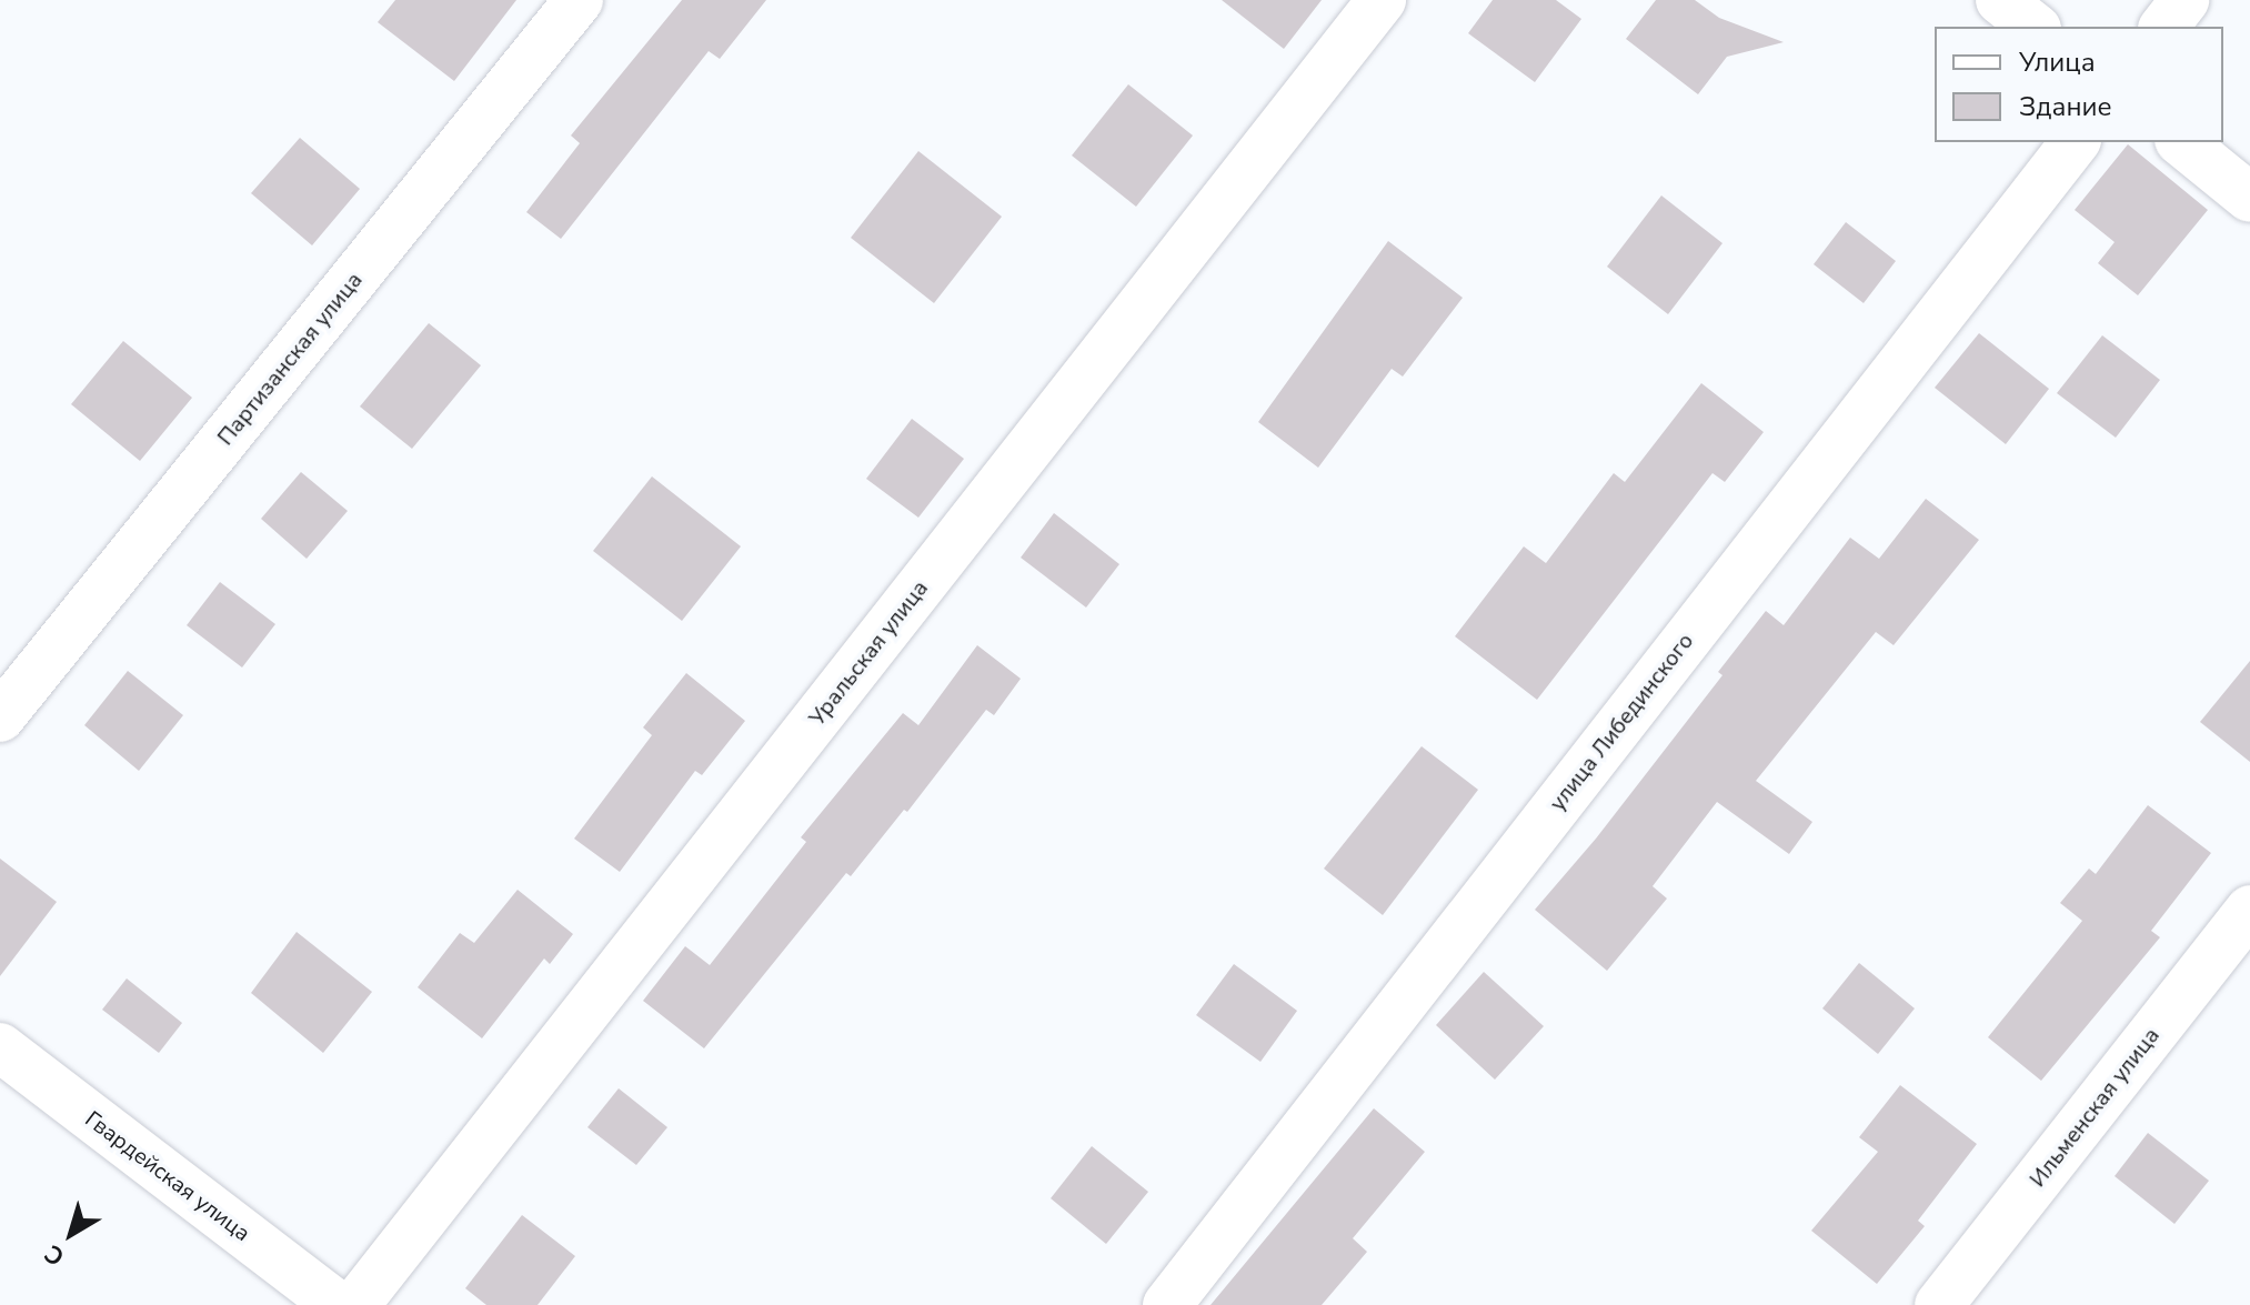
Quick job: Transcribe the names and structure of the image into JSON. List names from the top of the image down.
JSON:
{
  "streets": {
    "street": [
      "Партизанская улица",
      "Уральская улица",
      "улица Либединского",
      "Ильменская улица",
      "Гвардейская улица"
    ]
  },
  "legend": ["Улица", "Здание"],
  "north": "bottom left"
}
